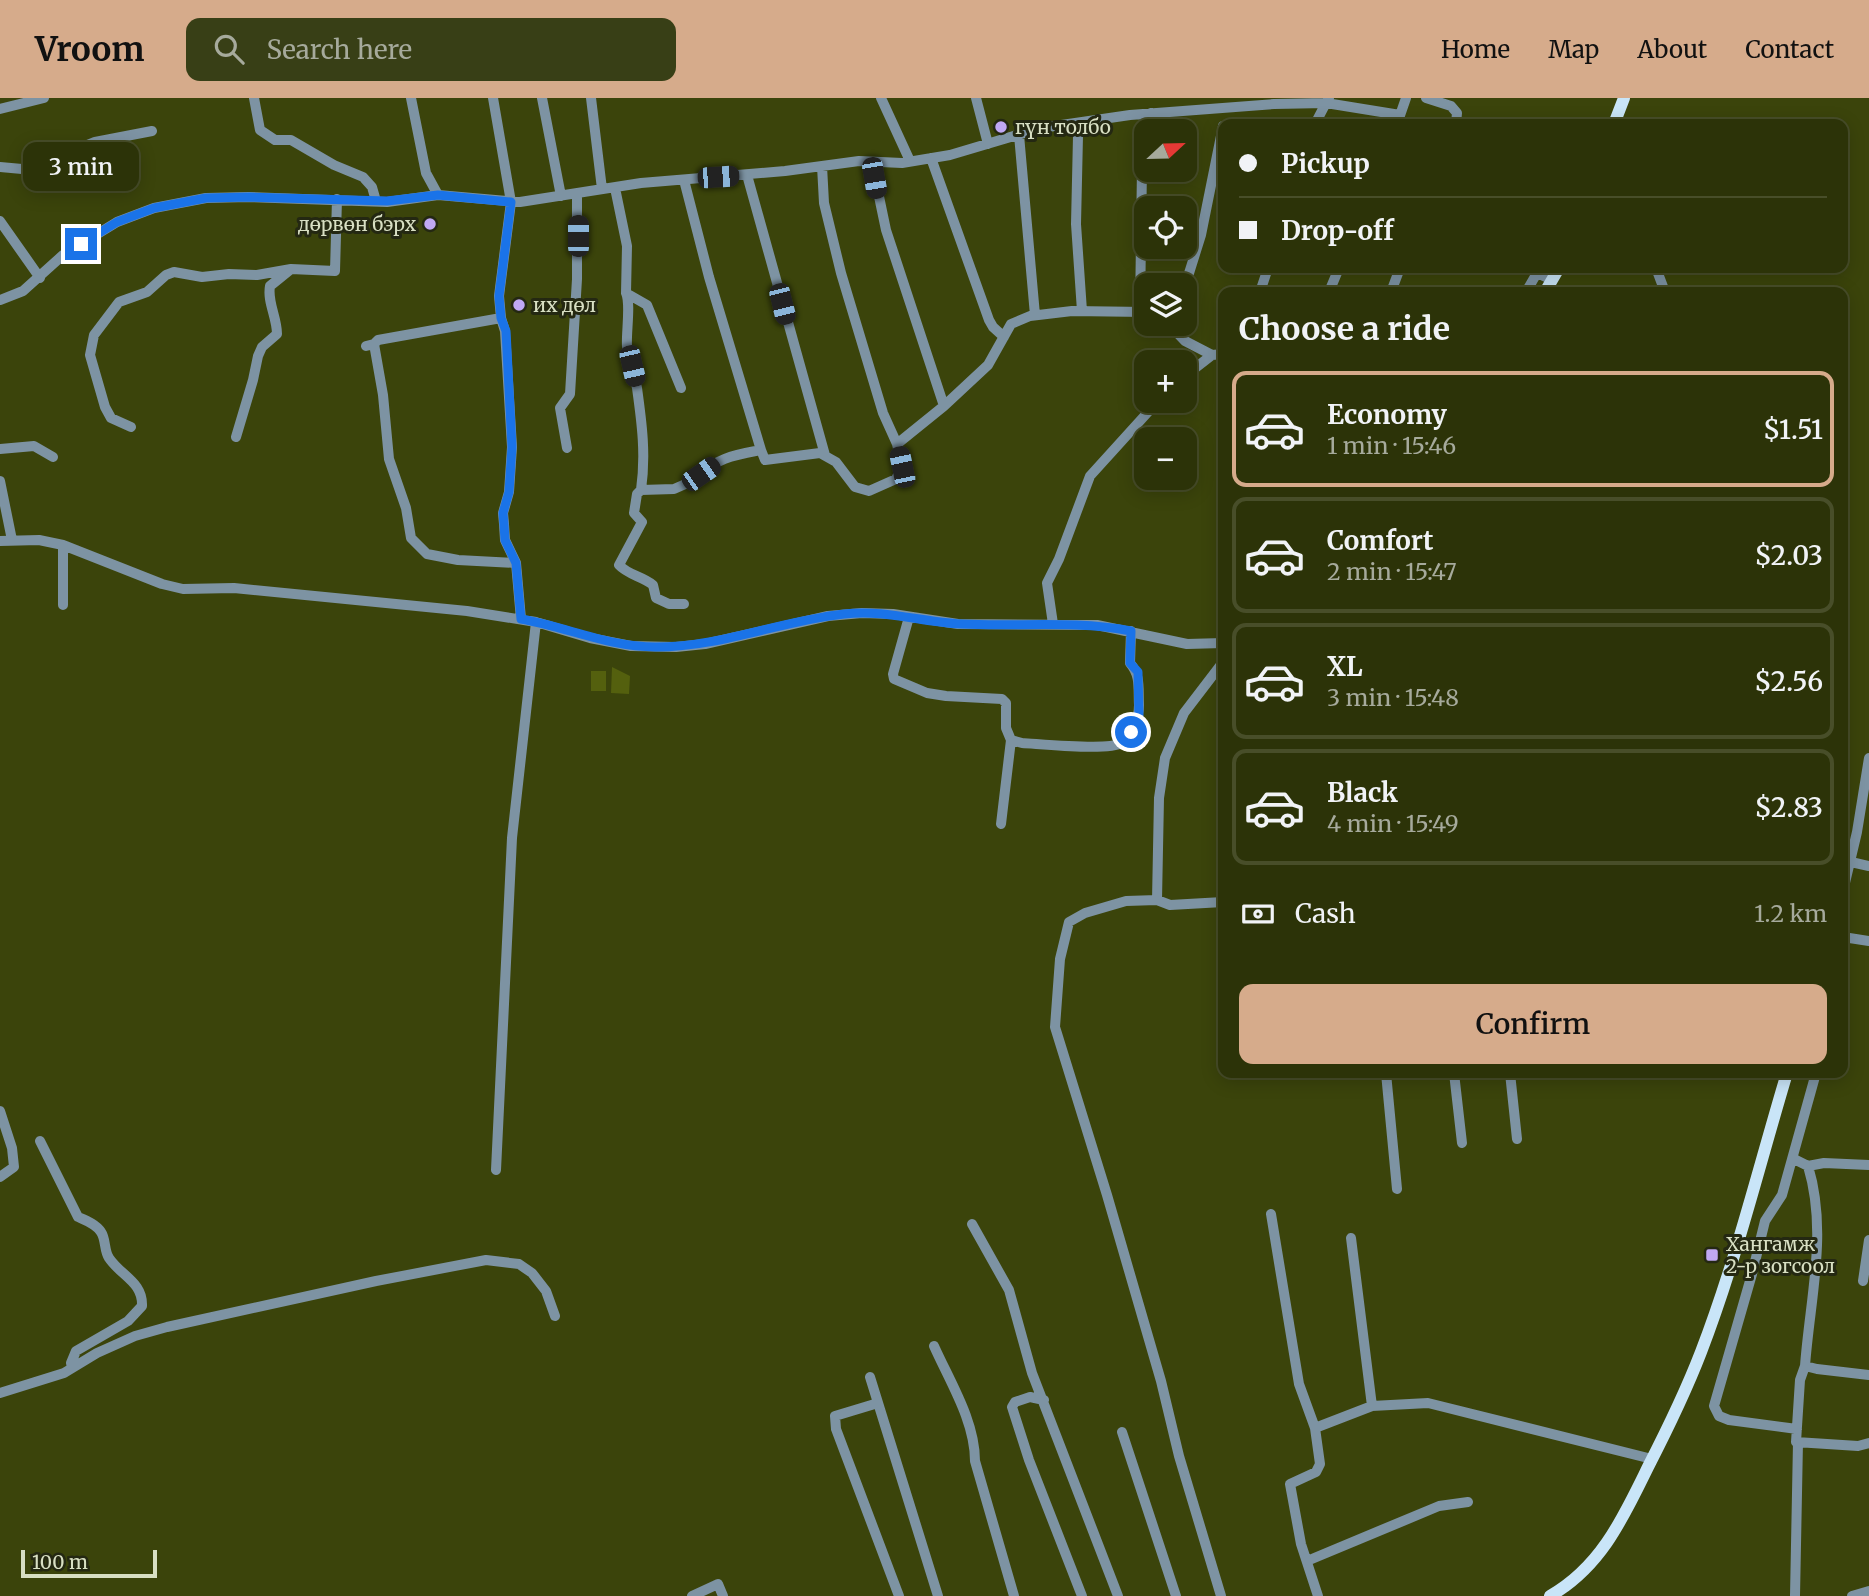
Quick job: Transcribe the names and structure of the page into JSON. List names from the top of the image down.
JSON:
{
  "places": {
    "other": ["гүн толбо", "дөрвөн бэрх", "их дөл"],
    "transit": ["Хангамж 2-р зогсоол"]
  },
  "scale_bar": "100 m",
  "north": "right",
  "page": {
    "header": "Vroom",
    "search": "Search here",
    "nav": [
      "Home",
      "Map",
      "About",
      "Contact"
    ],
    "map_buttons": ["+", "−"],
    "banner": ["Pickup", "Drop-off"],
    "bubble": "3 min",
    "heading": "Choose a ride",
    "list": [
      {
        "name": "Economy",
        "note": "1 min · 15:46",
        "value": "$1.51"
      },
      {
        "name": "Comfort",
        "note": "2 min · 15:47",
        "value": "$2.03"
      },
      {
        "name": "XL",
        "note": "3 min · 15:48",
        "value": "$2.56"
      },
      {
        "name": "Black",
        "note": "4 min · 15:49",
        "value": "$2.83"
      }
    ],
    "pay": ["Cash", "1.2 km"],
    "buttons": "Confirm",
    "scale": "100 m"
  }
}
